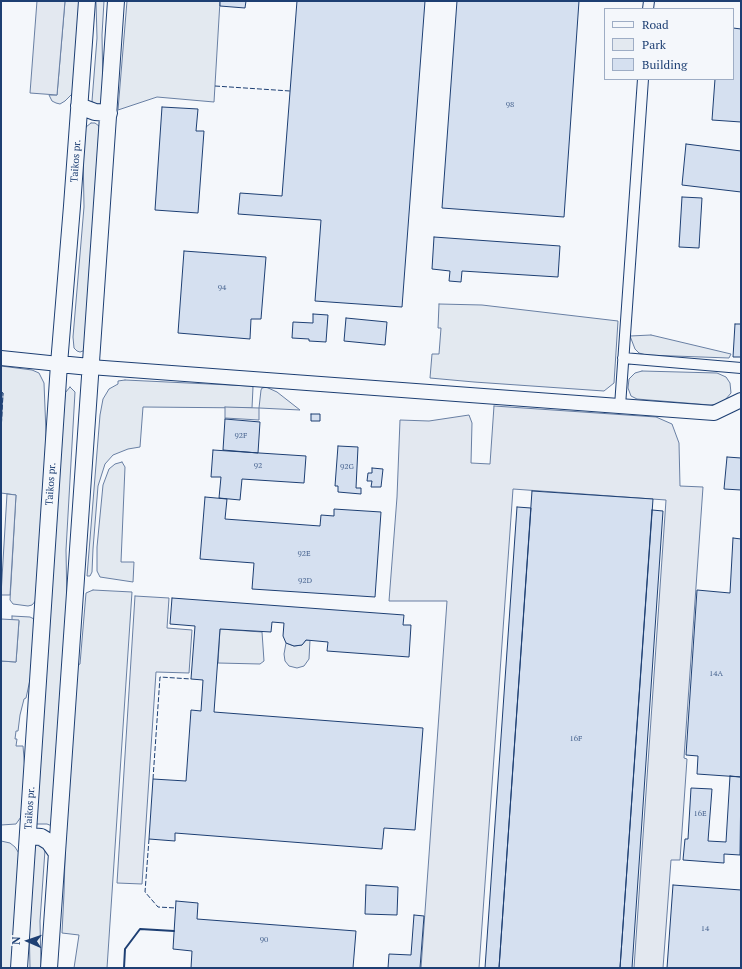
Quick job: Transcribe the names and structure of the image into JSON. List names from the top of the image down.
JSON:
{
  "streets": {
    "main road": ["Taikos pr."]
  },
  "house_numbers": [
    "98",
    "94",
    "92F",
    "92",
    "92G",
    "92E",
    "92D",
    "14A",
    "16F",
    "16E",
    "14",
    "90"
  ],
  "legend": ["Road", "Park", "Building"],
  "north": "left"
}
